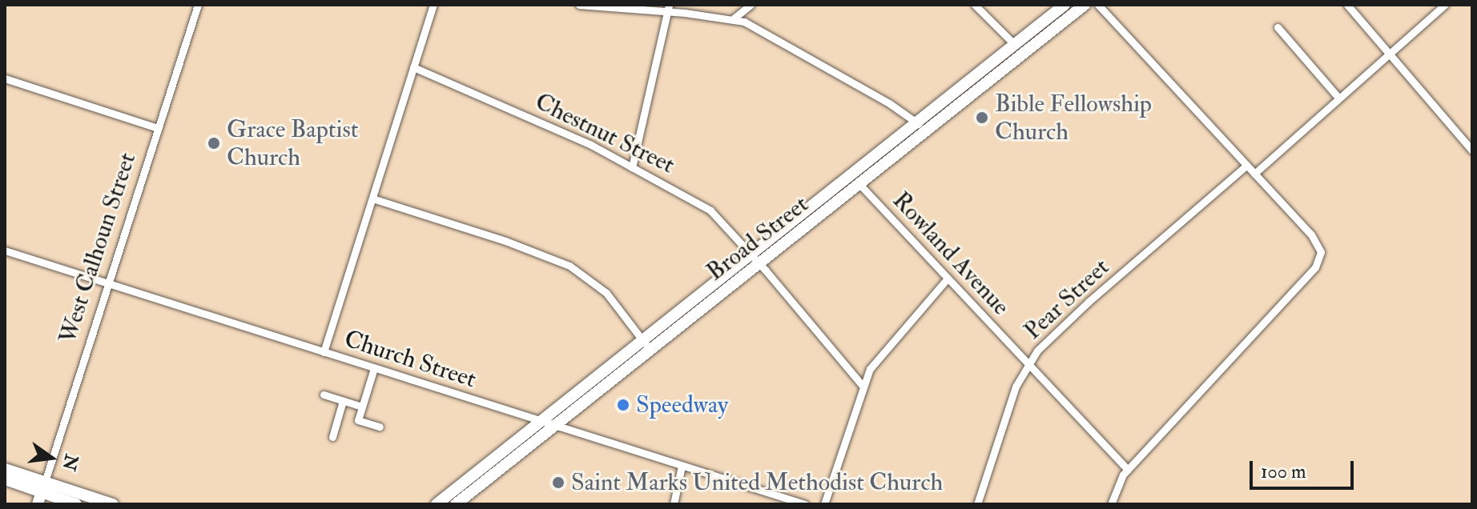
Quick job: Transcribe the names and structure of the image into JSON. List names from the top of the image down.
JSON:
{
  "streets": {
    "main road": ["Broad Street"],
    "street": [
      "Chestnut Street",
      "West Calhoun Street",
      "Rowland Avenue",
      "Pear Street",
      "Church Street"
    ]
  },
  "crossings": [
    ["Chestnut Street", "Broad Street"],
    ["Broad Street", "Rowland Avenue"],
    ["Broad Street", "Church Street"],
    ["West Calhoun Street", "Church Street"],
    ["Rowland Avenue", "Pear Street"]
  ],
  "places": [
    "Bible Fellowship Church",
    "Grace Baptist Church",
    "Speedway",
    "Saint Marks United Methodist Church"
  ],
  "scale_bar": "100 m",
  "north": "right"
}
